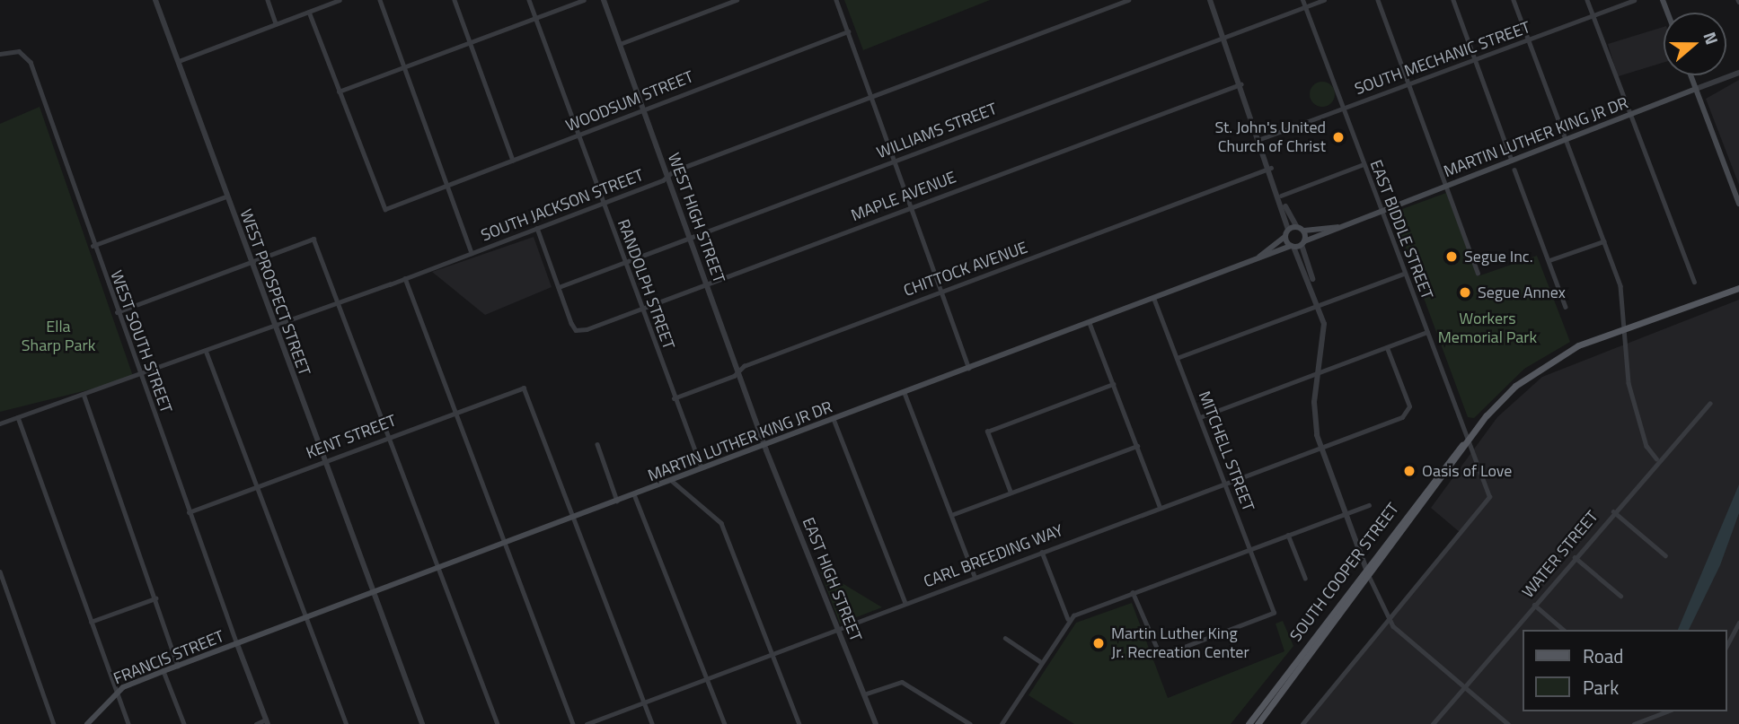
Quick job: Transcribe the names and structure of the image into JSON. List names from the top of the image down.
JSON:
{
  "streets": {
    "main road": ["MARTIN LUTHER KING JR DR", "SOUTH COOPER STREET", "FRANCIS STREET"],
    "street": [
      "SOUTH MECHANIC STREET",
      "WOODSUM STREET",
      "WILLIAMS STREET",
      "MAPLE AVENUE",
      "SOUTH JACKSON STREET",
      "WEST HIGH STREET",
      "EAST BIDDLE STREET",
      "CHITTOCK AVENUE",
      "RANDOLPH STREET",
      "WEST PROSPECT STREET",
      "WEST SOUTH STREET",
      "KENT STREET",
      "MITCHELL STREET",
      "WATER STREET",
      "CARL BREEDING WAY",
      "EAST HIGH STREET"
    ]
  },
  "crossings": [
    ["SOUTH MECHANIC STREET", "EAST BIDDLE STREET"],
    ["WOODSUM STREET", "WEST HIGH STREET"],
    ["WOODSUM STREET", "RANDOLPH STREET"],
    ["WILLIAMS STREET", "MAPLE AVENUE"],
    ["WILLIAMS STREET", "WEST HIGH STREET"],
    ["WILLIAMS STREET", "EAST BIDDLE STREET"],
    ["WILLIAMS STREET", "RANDOLPH STREET"],
    ["MARTIN LUTHER KING JR DR", "WEST HIGH STREET"],
    ["MARTIN LUTHER KING JR DR", "EAST BIDDLE STREET"],
    ["MARTIN LUTHER KING JR DR", "RANDOLPH STREET"],
    ["MARTIN LUTHER KING JR DR", "WEST PROSPECT STREET"],
    ["MARTIN LUTHER KING JR DR", "WEST SOUTH STREET"],
    ["MARTIN LUTHER KING JR DR", "KENT STREET"],
    ["MARTIN LUTHER KING JR DR", "MITCHELL STREET"],
    ["MARTIN LUTHER KING JR DR", "EAST HIGH STREET"],
    ["MARTIN LUTHER KING JR DR", "FRANCIS STREET"],
    ["MAPLE AVENUE", "WEST HIGH STREET"],
    ["MAPLE AVENUE", "RANDOLPH STREET"],
    ["SOUTH JACKSON STREET", "WEST HIGH STREET"],
    ["SOUTH JACKSON STREET", "RANDOLPH STREET"],
    ["SOUTH JACKSON STREET", "WEST PROSPECT STREET"],
    ["SOUTH JACKSON STREET", "WEST SOUTH STREET"],
    ["WEST HIGH STREET", "CHITTOCK AVENUE"],
    ["WEST HIGH STREET", "EAST HIGH STREET"],
    ["EAST BIDDLE STREET", "SOUTH COOPER STREET"],
    ["CHITTOCK AVENUE", "RANDOLPH STREET"],
    ["WEST PROSPECT STREET", "KENT STREET"],
    ["WEST SOUTH STREET", "KENT STREET"],
    ["WEST SOUTH STREET", "FRANCIS STREET"],
    ["MITCHELL STREET", "CARL BREEDING WAY"],
    ["CARL BREEDING WAY", "EAST HIGH STREET"]
  ],
  "parks": ["Workers Memorial Park", "Ella Sharp Park"],
  "places": [
    "St. John's United Church of Christ",
    "Segue Inc.",
    "Segue Annex",
    "Oasis of Love",
    "Martin Luther King Jr. Recreation Center"
  ],
  "legend": ["Road", "Park"],
  "north": "right"
}
